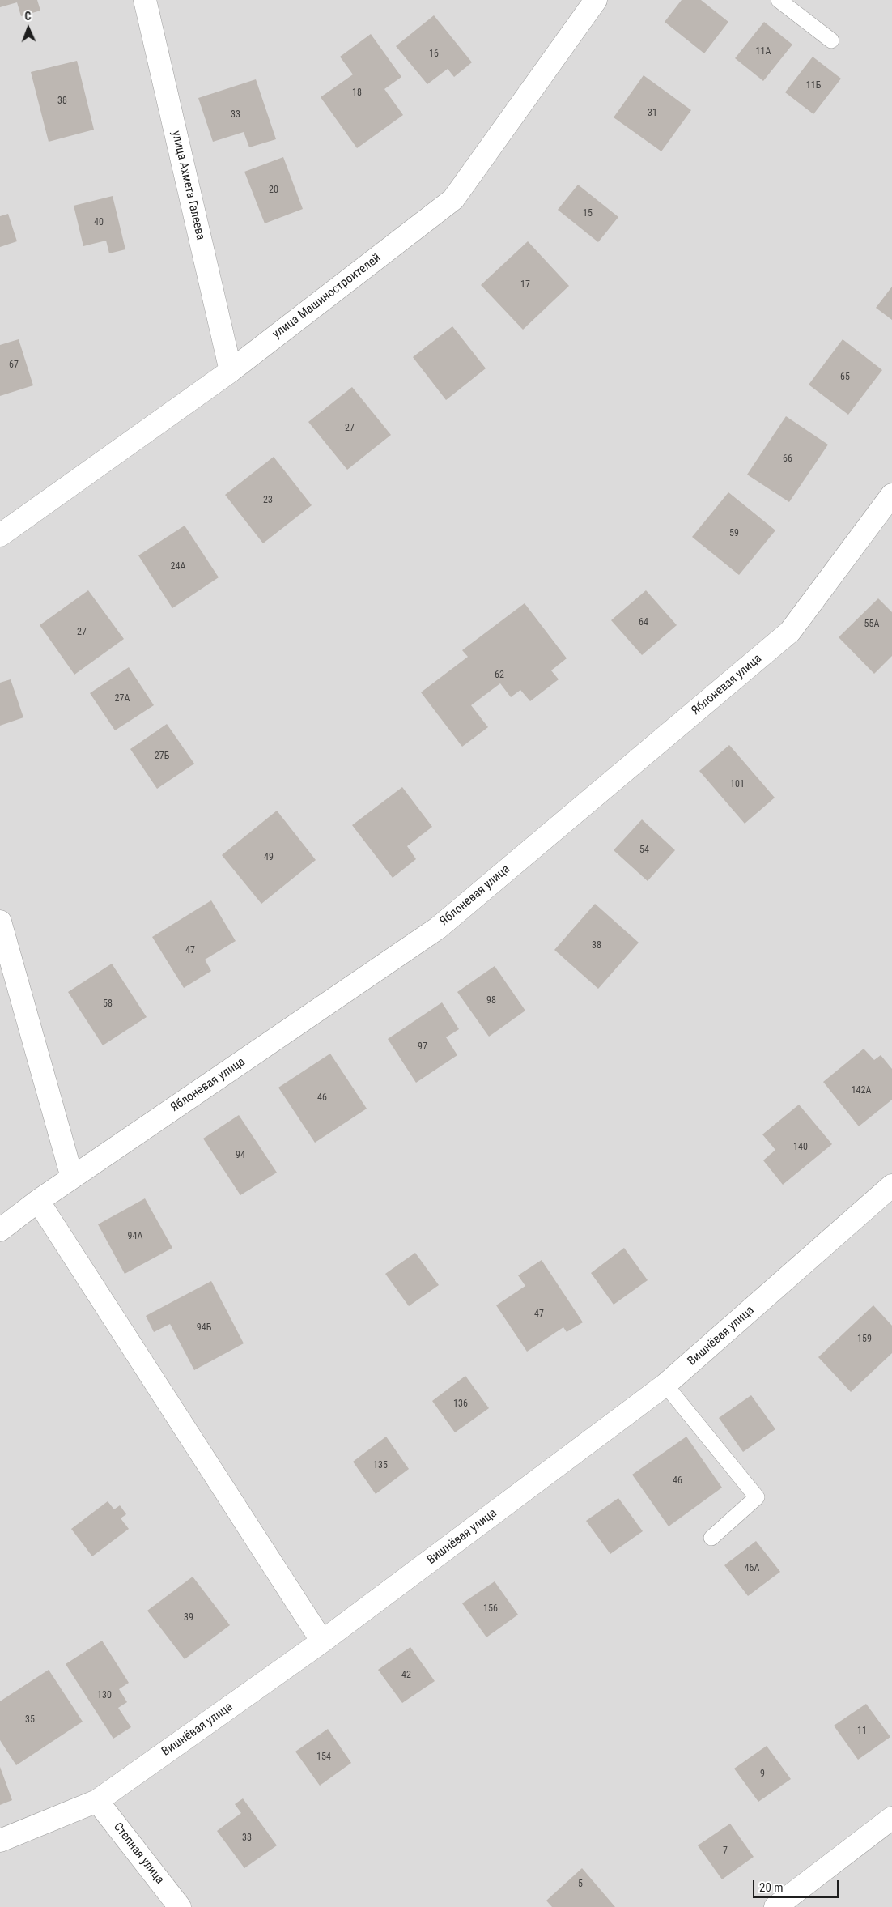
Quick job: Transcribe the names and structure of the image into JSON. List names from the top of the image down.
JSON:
{
  "streets": {
    "street": [
      "улица Ахмета Галеева",
      "улица Машиностроителей",
      "Яблоневая улица",
      "Вишнёвая улица",
      "Степная улица"
    ]
  },
  "crossings": [
    ["улица Ахмета Галеева", "улица Машиностроителей"],
    ["Вишнёвая улица", "Степная улица"]
  ],
  "house_numbers": [
    "11А",
    "16",
    "11Б",
    "18",
    "38",
    "31",
    "33",
    "20",
    "15",
    "40",
    "17",
    "67",
    "65",
    "27",
    "66",
    "23",
    "59",
    "24А",
    "64",
    "55А",
    "27",
    "62",
    "27А",
    "27Б",
    "101",
    "54",
    "49",
    "38",
    "47",
    "98",
    "58",
    "97",
    "142А",
    "46",
    "140",
    "94",
    "94А",
    "47",
    "94Б",
    "159",
    "136",
    "135",
    "46",
    "46А",
    "156",
    "39",
    "42",
    "130",
    "35",
    "11",
    "154",
    "9",
    "38",
    "7",
    "5"
  ],
  "scale_bar": "20 m",
  "north": "top"
}
